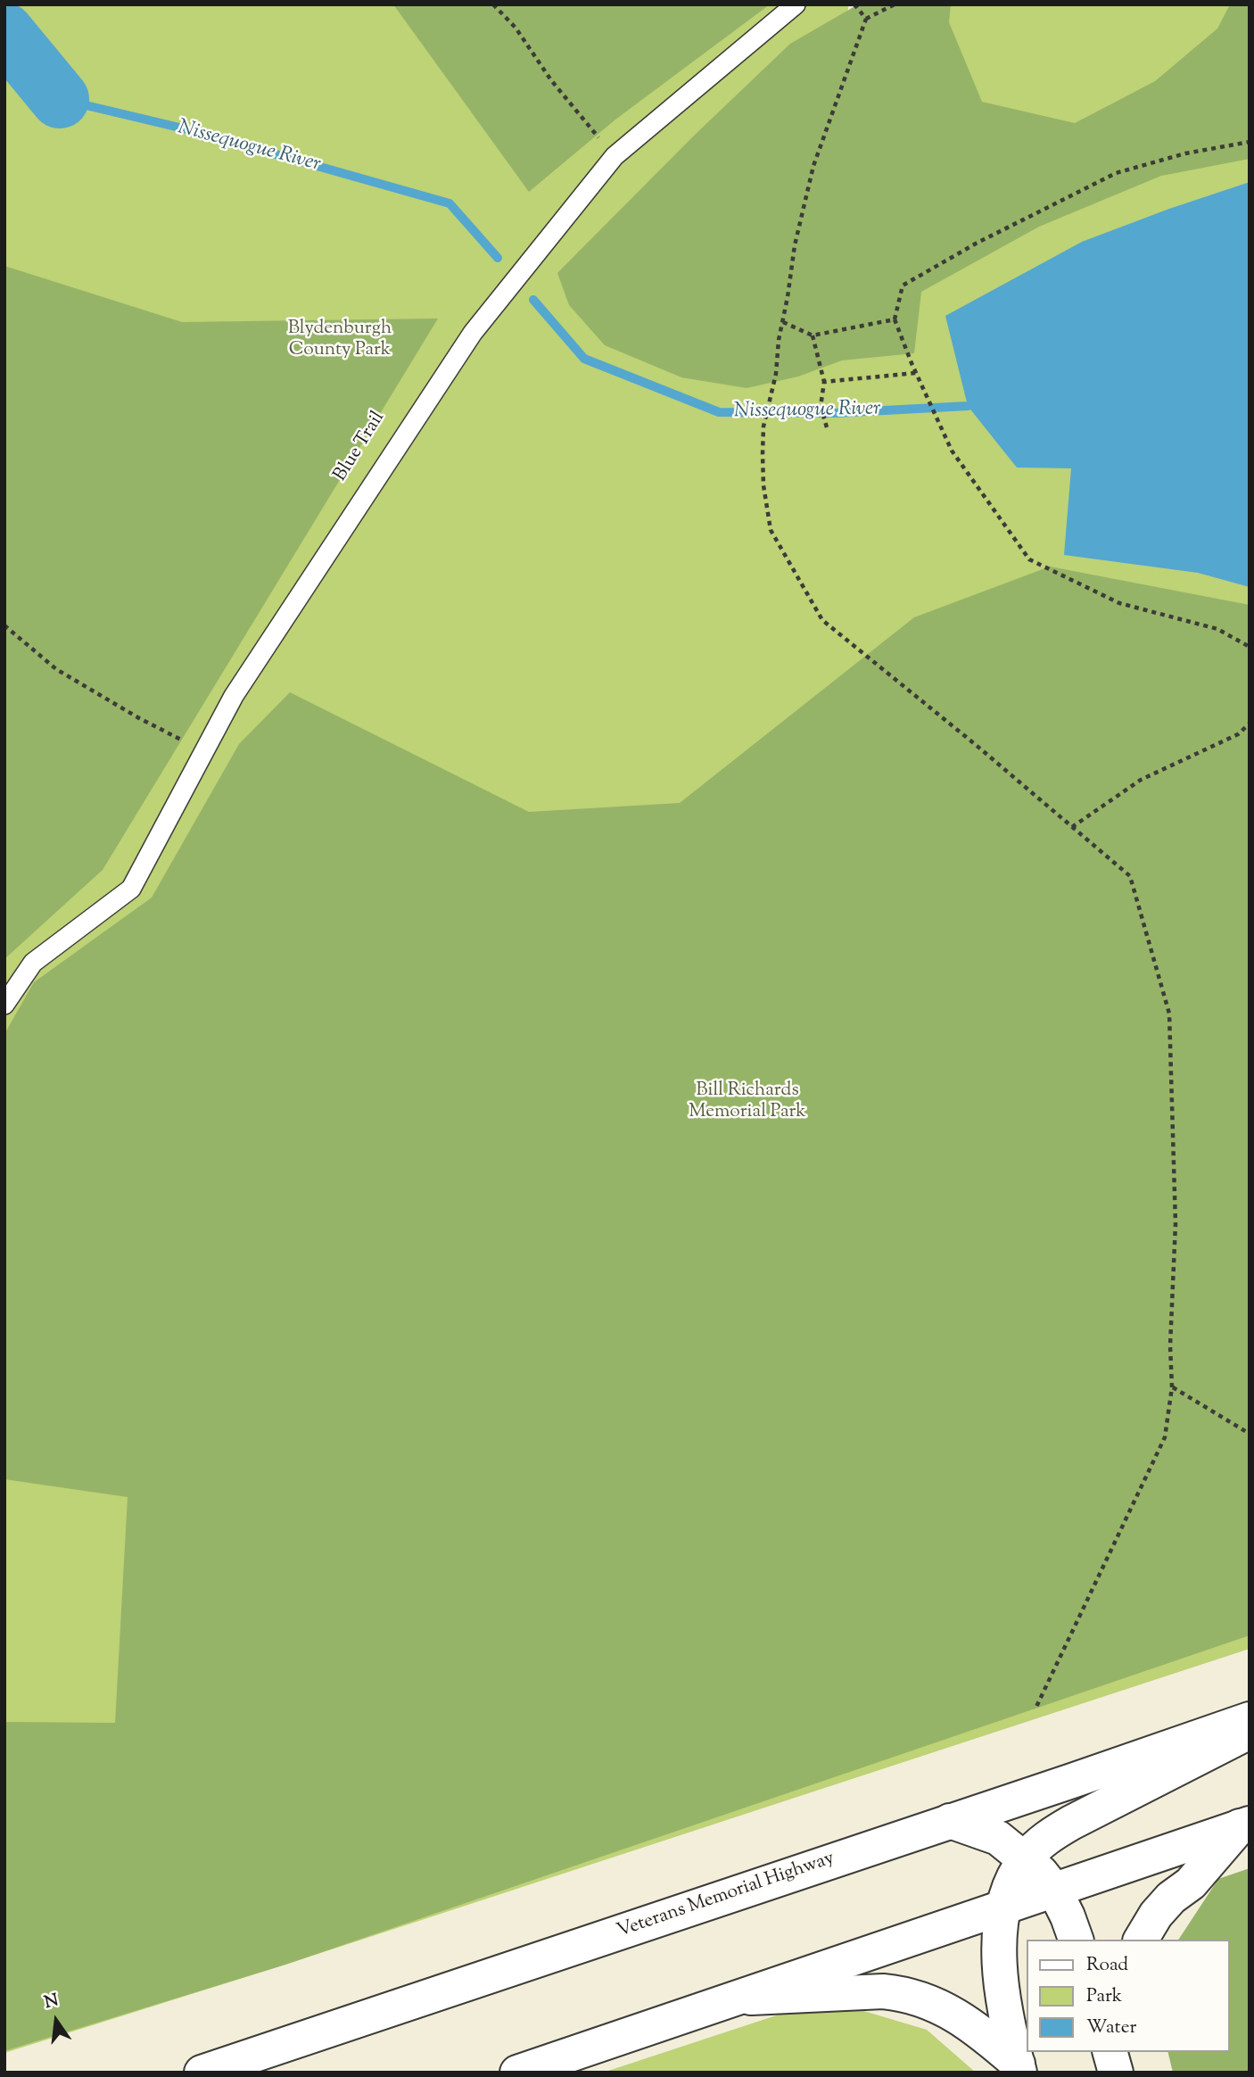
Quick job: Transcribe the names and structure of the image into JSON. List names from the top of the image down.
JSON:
{
  "streets": {
    "main road": ["Veterans Memorial Highway"]
  },
  "water": ["Nissequogue River"],
  "parks": ["Blydenburgh County Park", "Bill Richards Memorial Park"],
  "legend": ["Road", "Park", "Water"],
  "north": "top"
}
